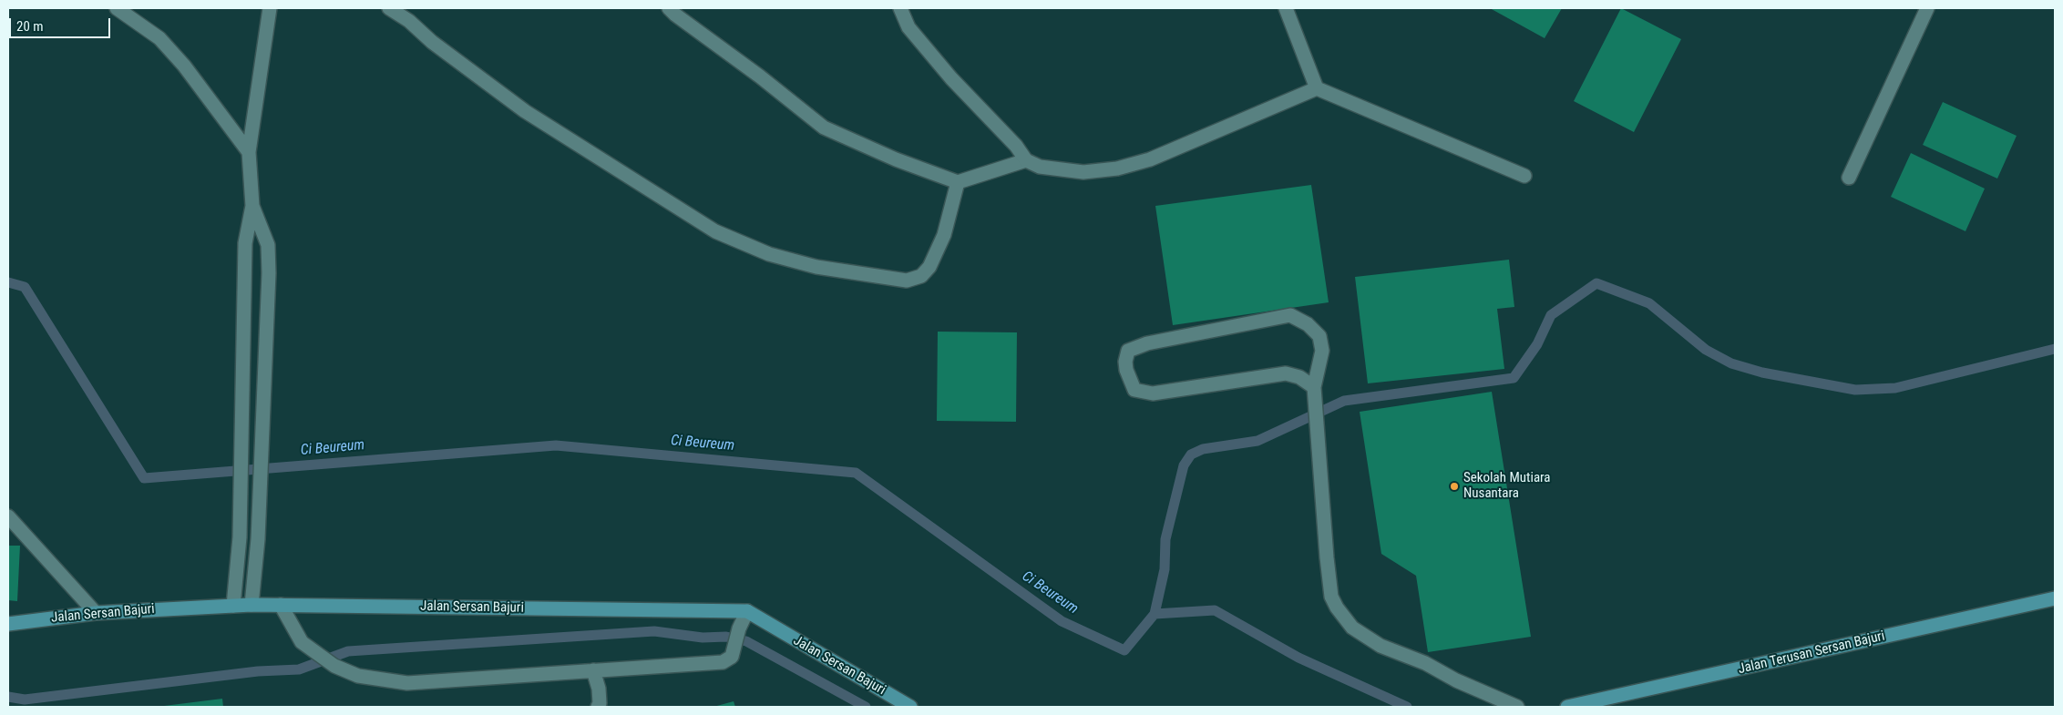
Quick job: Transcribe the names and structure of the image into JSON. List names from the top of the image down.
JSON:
{
  "streets": {
    "main road": ["Jalan Sersan Bajuri", "Jalan Terusan Sersan Bajuri"]
  },
  "water": ["Ci Beureum"],
  "places": ["Sekolah Mutiara Nusantara"],
  "scale_bar": "20 m"
}
